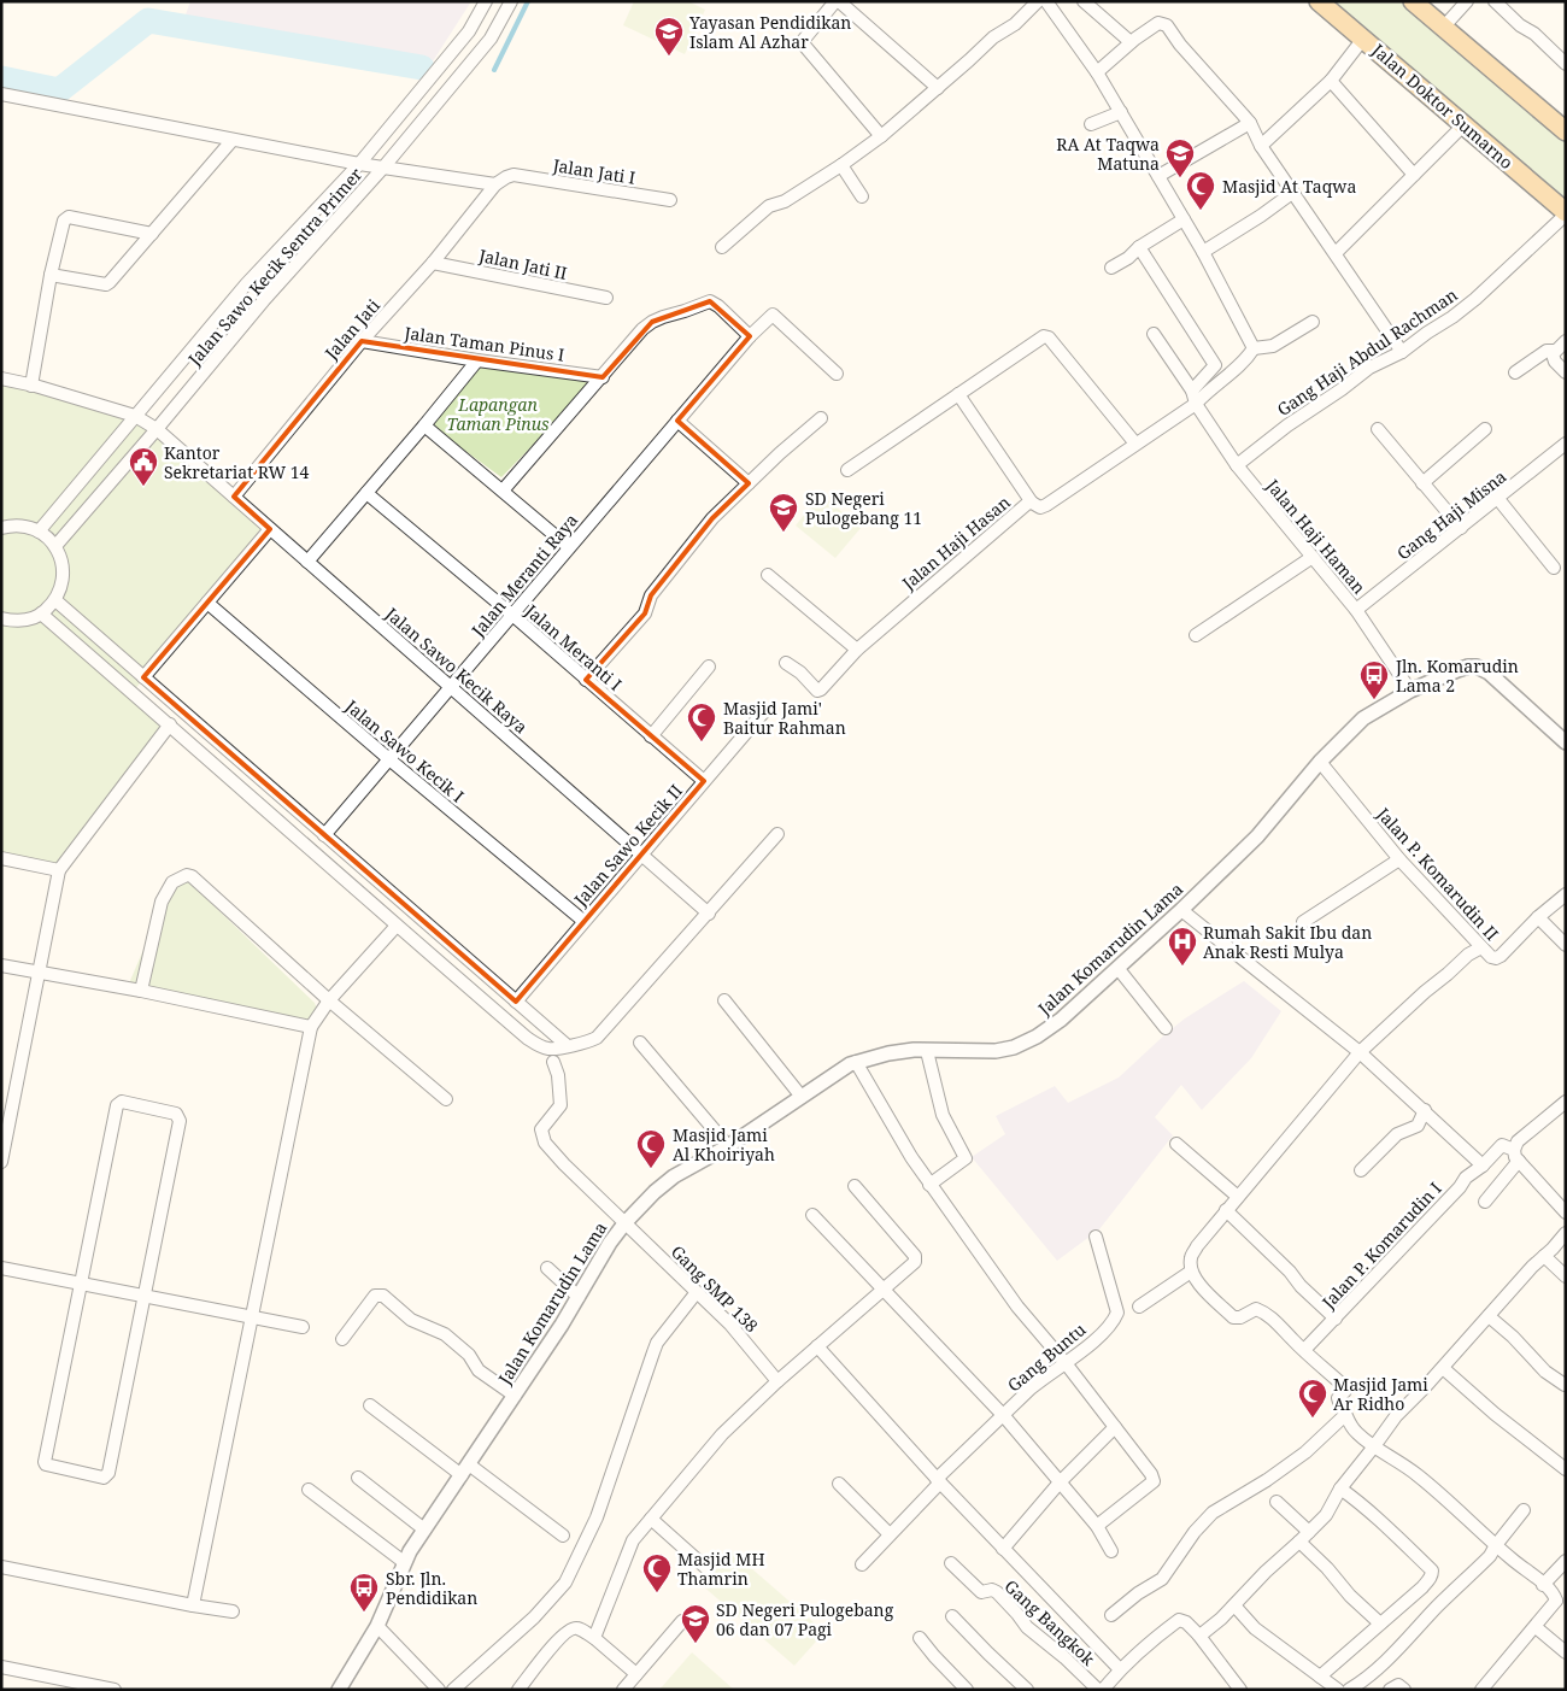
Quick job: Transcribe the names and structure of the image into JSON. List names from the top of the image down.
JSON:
{
  "streets": {
    "main road": ["Jalan Doktor Sumarno"],
    "street": [
      "Jalan Jati I",
      "Jalan Jati II",
      "Jalan Sawo Kecik Sentra Primer",
      "Jalan Jati",
      "Jalan Taman Pinus I",
      "Gang Haji Abdul Rachman",
      "Gang Haji Misna",
      "Jalan Haji Haman",
      "Jalan Haji Hasan",
      "Jalan Meranti Raya",
      "Jalan Meranti I",
      "Jalan Sawo Kecik Raya",
      "Jalan Sawo Kecik I",
      "Jalan Sawo Kecik II",
      "Jalan P. Komarudin II",
      "Jalan Komarudin Lama",
      "Jalan P. Komarudin I",
      "Gang SMP 138",
      "Gang Buntu",
      "Gang Bangkok"
    ]
  },
  "crossings": [
    ["Jalan Doktor Sumarno", "Gang Haji Abdul Rachman"],
    ["Jalan Jati I", "Jalan Jati"],
    ["Jalan Jati II", "Jalan Jati"],
    ["Jalan Sawo Kecik Sentra Primer", "Jalan Sawo Kecik Raya"],
    ["Jalan Jati", "Jalan Taman Pinus I"],
    ["Jalan Jati", "Jalan Sawo Kecik Raya"],
    ["Gang Haji Abdul Rachman", "Jalan Haji Haman"],
    ["Gang Haji Misna", "Jalan Haji Haman"],
    ["Jalan Haji Haman", "Jalan Haji Hasan"],
    ["Jalan Haji Haman", "Jalan Komarudin Lama"],
    ["Jalan Meranti Raya", "Jalan Meranti I"],
    ["Jalan Meranti Raya", "Jalan Sawo Kecik Raya"],
    ["Jalan Meranti Raya", "Jalan Sawo Kecik I"],
    ["Jalan Meranti I", "Jalan Sawo Kecik II"],
    ["Jalan Sawo Kecik Raya", "Jalan Sawo Kecik II"],
    ["Jalan Sawo Kecik I", "Jalan Sawo Kecik II"],
    ["Jalan P. Komarudin II", "Jalan Komarudin Lama"],
    ["Jalan Komarudin Lama", "Gang SMP 138"]
  ],
  "parks": ["Lapangan Taman Pinus"],
  "places": {
    "school or university": [
      "Yayasan Pendidikan Islam Al Azhar",
      "RA At Taqwa Matuna",
      "SD Negeri Pulogebang 11",
      "SD Negeri Pulogebang 06 dan 07 Pagi"
    ],
    "mosque": [
      "Masjid At Taqwa",
      "Masjid Jami' Baitur Rahman",
      "Masjid Jami Al Khoiriyah",
      "Masjid Jami Ar Ridho",
      "Masjid MH Thamrin"
    ],
    "public building": ["Kantor Sekretariat RW 14"],
    "bus stop": ["Jln. Komarudin Lama 2", "Sbr. Jln. Pendidikan"],
    "hospital": ["Rumah Sakit Ibu dan Anak Resti Mulya"]
  }
}
